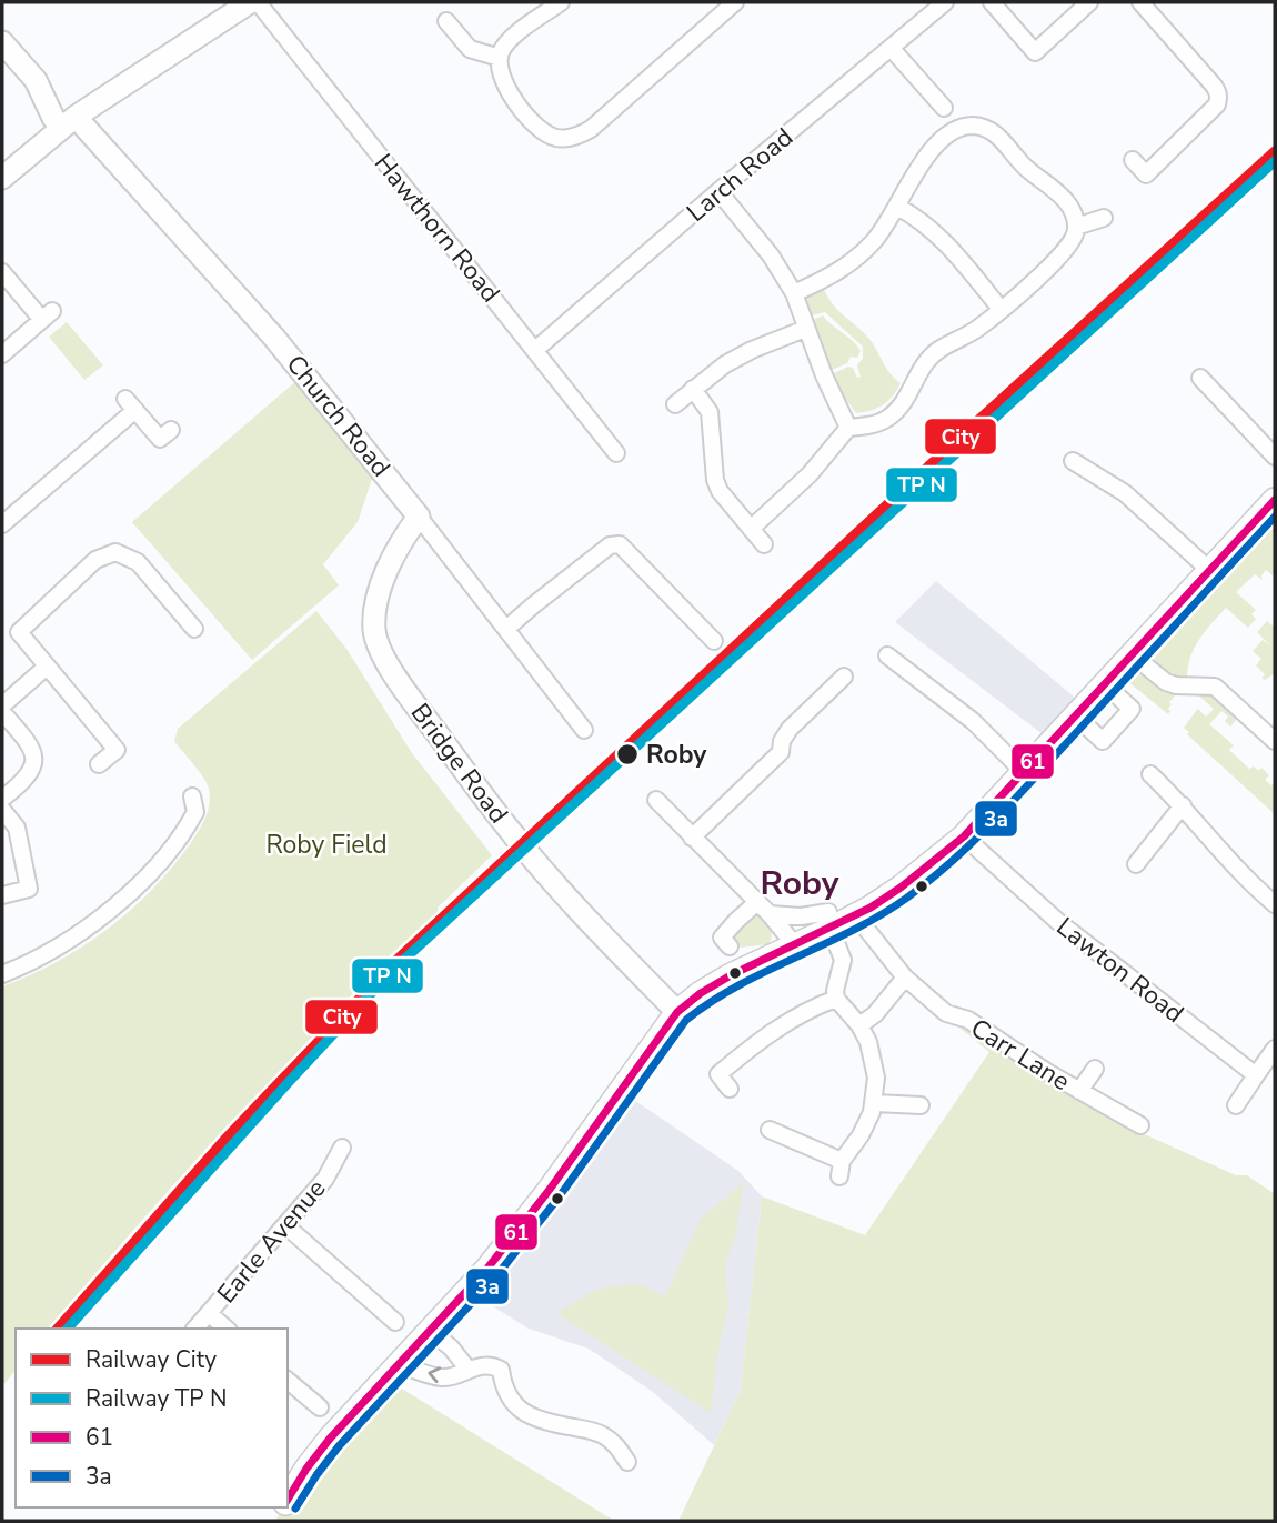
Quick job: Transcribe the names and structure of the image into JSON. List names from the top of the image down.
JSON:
{
  "streets": {
    "street": [
      "Larch Road",
      "Hawthorn Road",
      "Church Road",
      "Bridge Road",
      "Lawton Road",
      "Carr Lane",
      "Earle Avenue"
    ]
  },
  "crossings": [
    ["Larch Road", "Hawthorn Road"],
    ["Church Road", "Bridge Road"]
  ],
  "districts": ["Roby"],
  "parks": ["Roby Field"],
  "places": ["Roby"],
  "lines": ["rail line City", "transit line 61", "transit line 3a"],
  "legend": [
    "Railway City",
    "Railway TP N",
    "61",
    "3a"
  ]
}
